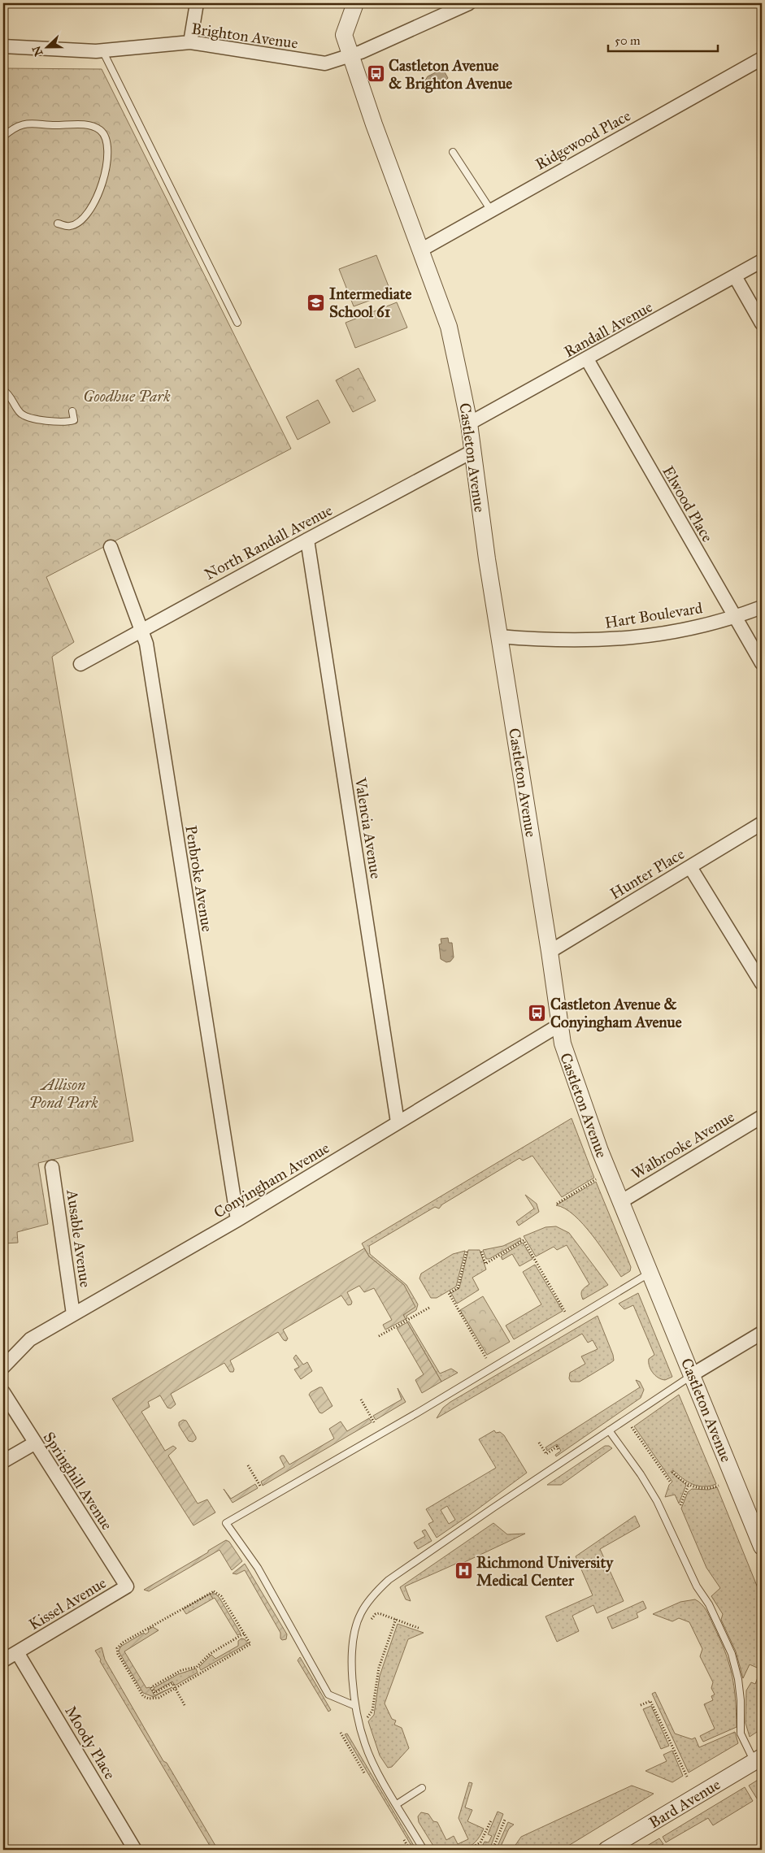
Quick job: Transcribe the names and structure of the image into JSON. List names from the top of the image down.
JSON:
{
  "streets": {
    "street": [
      "Brighton Avenue",
      "Ridgewood Place",
      "Randall Avenue",
      "Castleton Avenue",
      "Elwood Place",
      "North Randall Avenue",
      "Hart Boulevard",
      "Valencia Avenue",
      "Hunter Place",
      "Penbroke Avenue",
      "Walbrooke Avenue",
      "Conyingham Avenue",
      "Ausable Avenue",
      "Springhill Avenue",
      "Kissel Avenue",
      "Moody Place",
      "Bard Avenue"
    ]
  },
  "crossings": [
    ["Brighton Avenue", "Castleton Avenue"],
    ["Ridgewood Place", "Castleton Avenue"],
    ["Randall Avenue", "Castleton Avenue"],
    ["Randall Avenue", "Elwood Place"],
    ["Castleton Avenue", "North Randall Avenue"],
    ["Castleton Avenue", "Hart Boulevard"],
    ["Castleton Avenue", "Hunter Place"],
    ["Castleton Avenue", "Walbrooke Avenue"],
    ["Castleton Avenue", "Conyingham Avenue"],
    ["Elwood Place", "Hart Boulevard"],
    ["North Randall Avenue", "Valencia Avenue"],
    ["North Randall Avenue", "Penbroke Avenue"],
    ["Valencia Avenue", "Conyingham Avenue"],
    ["Penbroke Avenue", "Conyingham Avenue"],
    ["Conyingham Avenue", "Ausable Avenue"],
    ["Springhill Avenue", "Kissel Avenue"],
    ["Kissel Avenue", "Moody Place"]
  ],
  "parks": ["Goodhue Park", "Allison Pond Park"],
  "places": {
    "bus stop": ["Castleton Avenue & Brighton Avenue", "Castleton Avenue & Conyingham Avenue"],
    "school or university": ["Intermediate School 61"],
    "hospital": ["Richmond University Medical Center"]
  },
  "scale_bar": "50 m",
  "north": "left"
}
